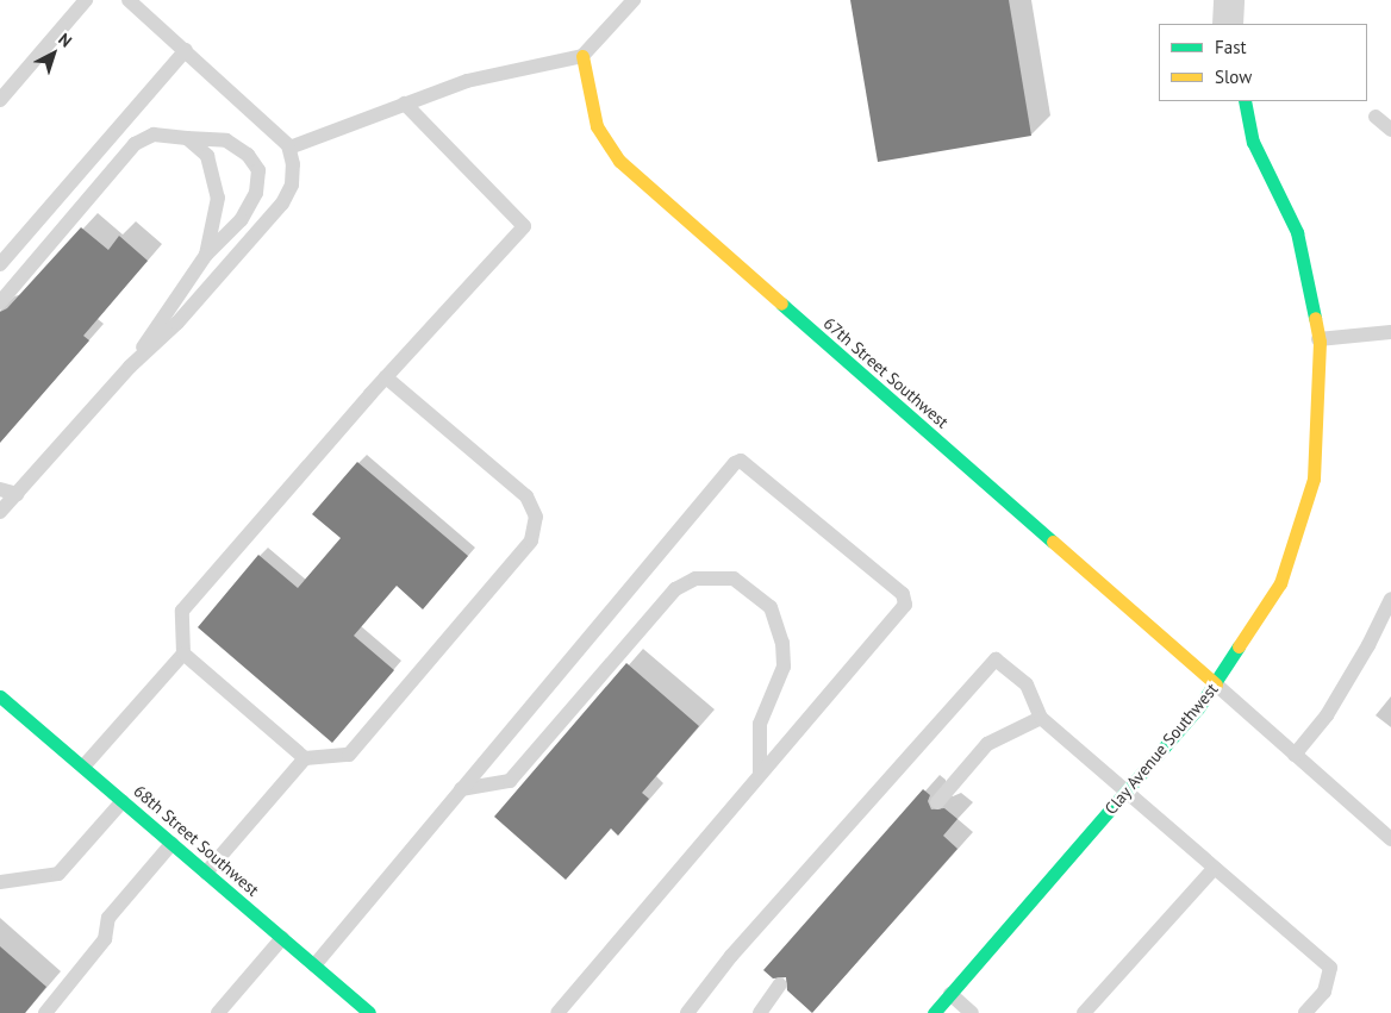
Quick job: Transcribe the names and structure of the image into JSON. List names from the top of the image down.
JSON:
{
  "streets": {
    "street": ["67th Street Southwest", "Clay Avenue Southwest", "68th Street Southwest"]
  },
  "crossings": [
    ["67th Street Southwest", "Clay Avenue Southwest"]
  ],
  "legend": ["Fast", "Slow"],
  "north": "top right"
}
